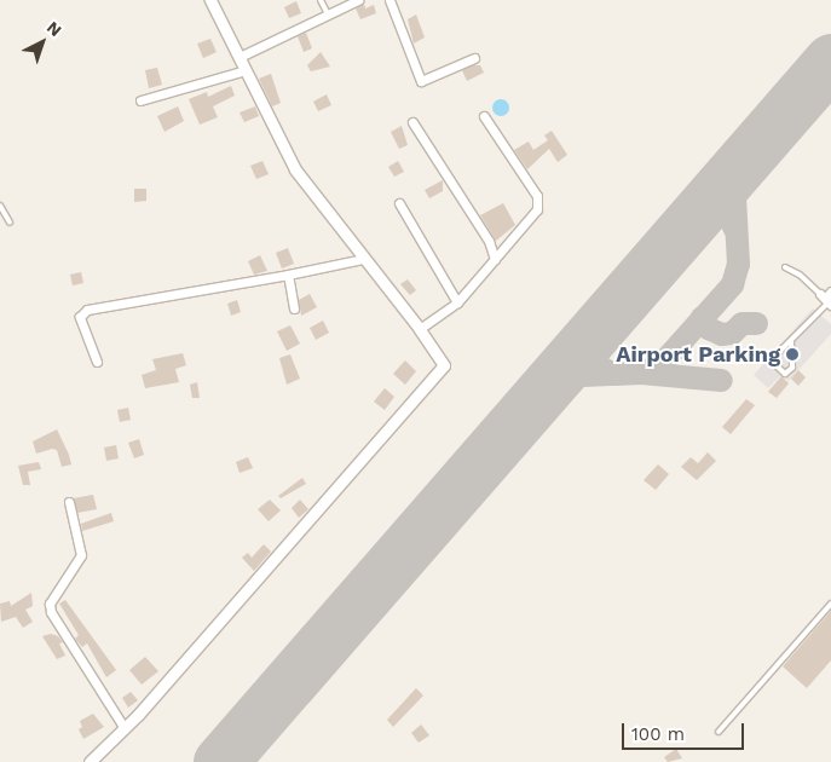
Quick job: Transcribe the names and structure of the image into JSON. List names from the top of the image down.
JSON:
{
  "places": ["Airport Parking"],
  "scale_bar": "100 m",
  "north": "top right"
}
